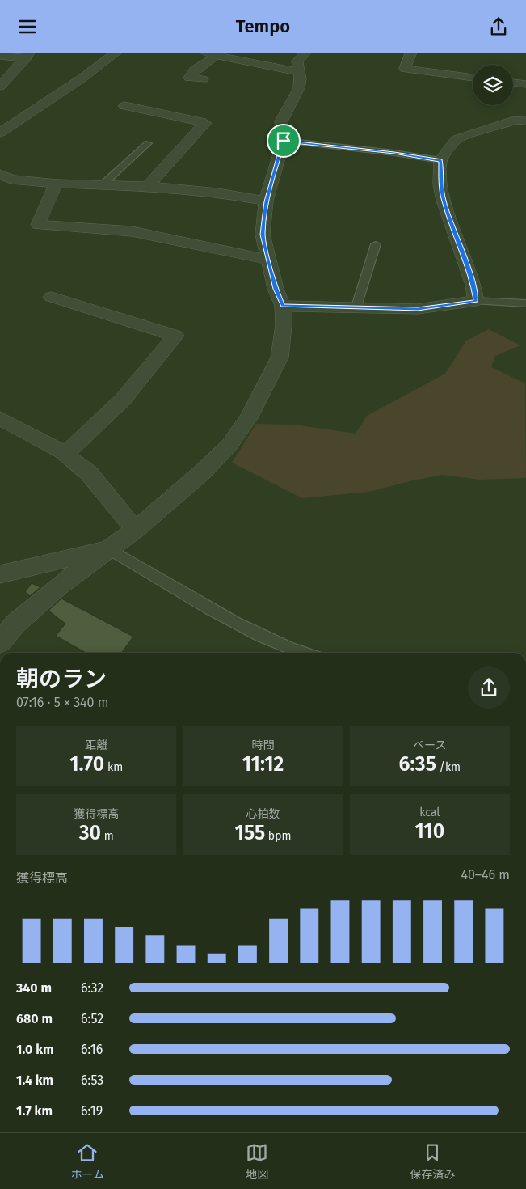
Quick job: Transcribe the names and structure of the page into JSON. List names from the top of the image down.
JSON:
{
  "page": {
    "header": "Tempo",
    "heading": ["朝のラン", "07:16 · 5 × 340 m"],
    "stats": [
      ["距離", "1.70 km"],
      ["時間", "11:12"],
      ["ペース", "6:35 /km"],
      ["獲得標高", "30 m"],
      ["心拍数", "155 bpm"],
      ["kcal", "110"]
    ],
    "chart": ["獲得標高", "40–46 m"],
    "list": [
      {
        "name": "340 m",
        "note": "6:32"
      },
      {
        "name": "680 m",
        "note": "6:52"
      },
      {
        "name": "1.0 km",
        "note": "6:16"
      },
      {
        "name": "1.4 km",
        "note": "6:53"
      },
      {
        "name": "1.7 km",
        "note": "6:19"
      }
    ],
    "tabs": ["ホーム", "地図", "保存済み"]
  }
}
